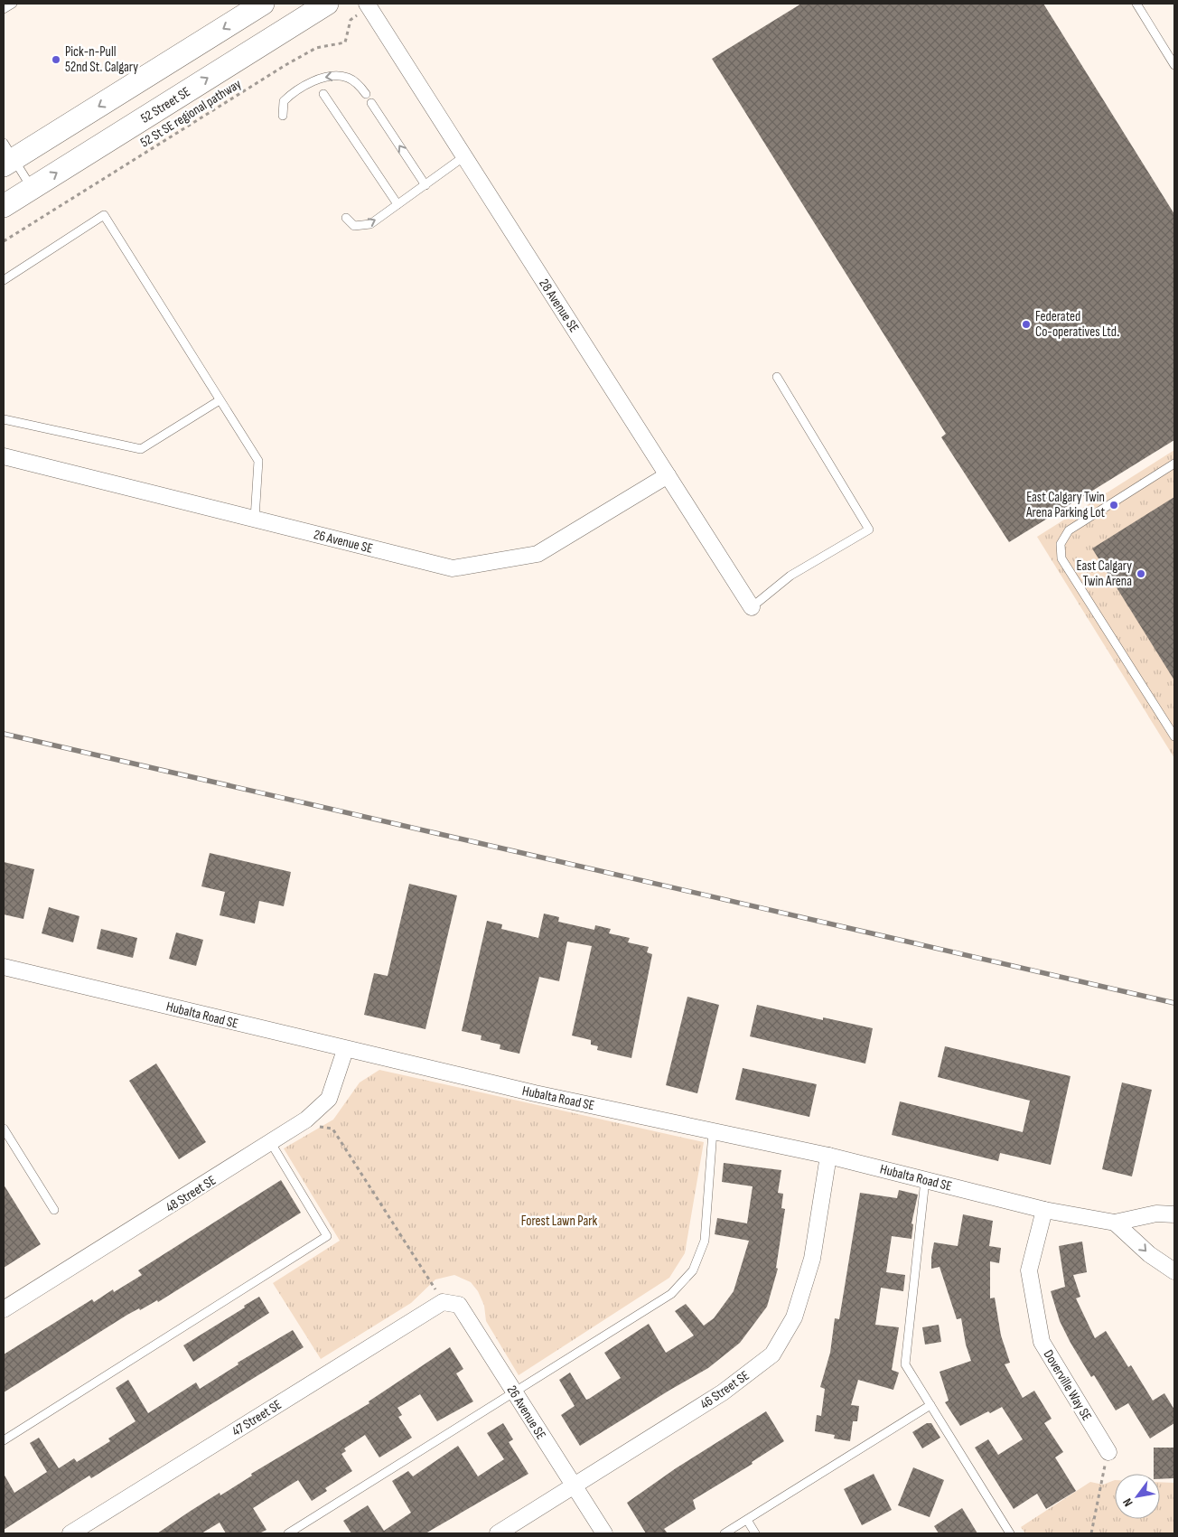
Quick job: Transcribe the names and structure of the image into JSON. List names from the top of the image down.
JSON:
{
  "streets": {
    "main road": ["52 Street SE"],
    "street": [
      "28 Avenue SE",
      "26 Avenue SE",
      "Hubalta Road SE",
      "48 Street SE",
      "Doverville Way SE",
      "46 Street SE",
      "47 Street SE"
    ],
    "path": ["52 St SE regional pathway"]
  },
  "crossings": [
    ["52 St SE regional pathway", "28 Avenue SE"],
    ["28 Avenue SE", "26 Avenue SE"],
    ["26 Avenue SE", "46 Street SE"],
    ["26 Avenue SE", "47 Street SE"],
    ["Hubalta Road SE", "48 Street SE"],
    ["Hubalta Road SE", "Doverville Way SE"],
    ["Hubalta Road SE", "46 Street SE"]
  ],
  "parks": ["Forest Lawn Park"],
  "places": [
    "Pick-n-Pull 52nd St. Calgary",
    "Federated Co-operatives Ltd.",
    "East Calgary Twin Arena Parking Lot",
    "East Calgary Twin Arena"
  ],
  "north": "bottom left"
}
